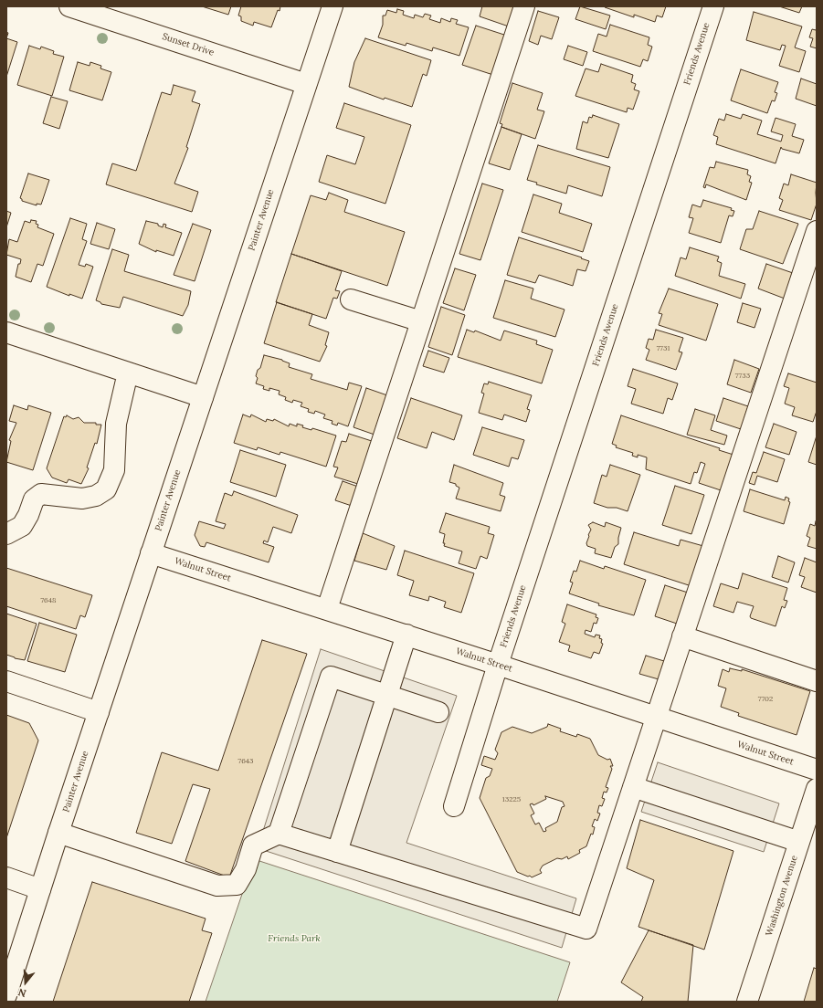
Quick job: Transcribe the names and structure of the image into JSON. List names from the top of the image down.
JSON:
{
  "streets": {
    "street": [
      "Sunset Drive",
      "Friends Avenue",
      "Painter Avenue",
      "Walnut Street",
      "Washington Avenue"
    ]
  },
  "crossings": [
    ["Sunset Drive", "Painter Avenue"],
    ["Friends Avenue", "Walnut Street"],
    ["Painter Avenue", "Walnut Street"]
  ],
  "parks": ["Friends Park"],
  "house_numbers": [
    "7731",
    "7733",
    "7648",
    "7702",
    "7643",
    "13225"
  ],
  "north": "bottom"
}
